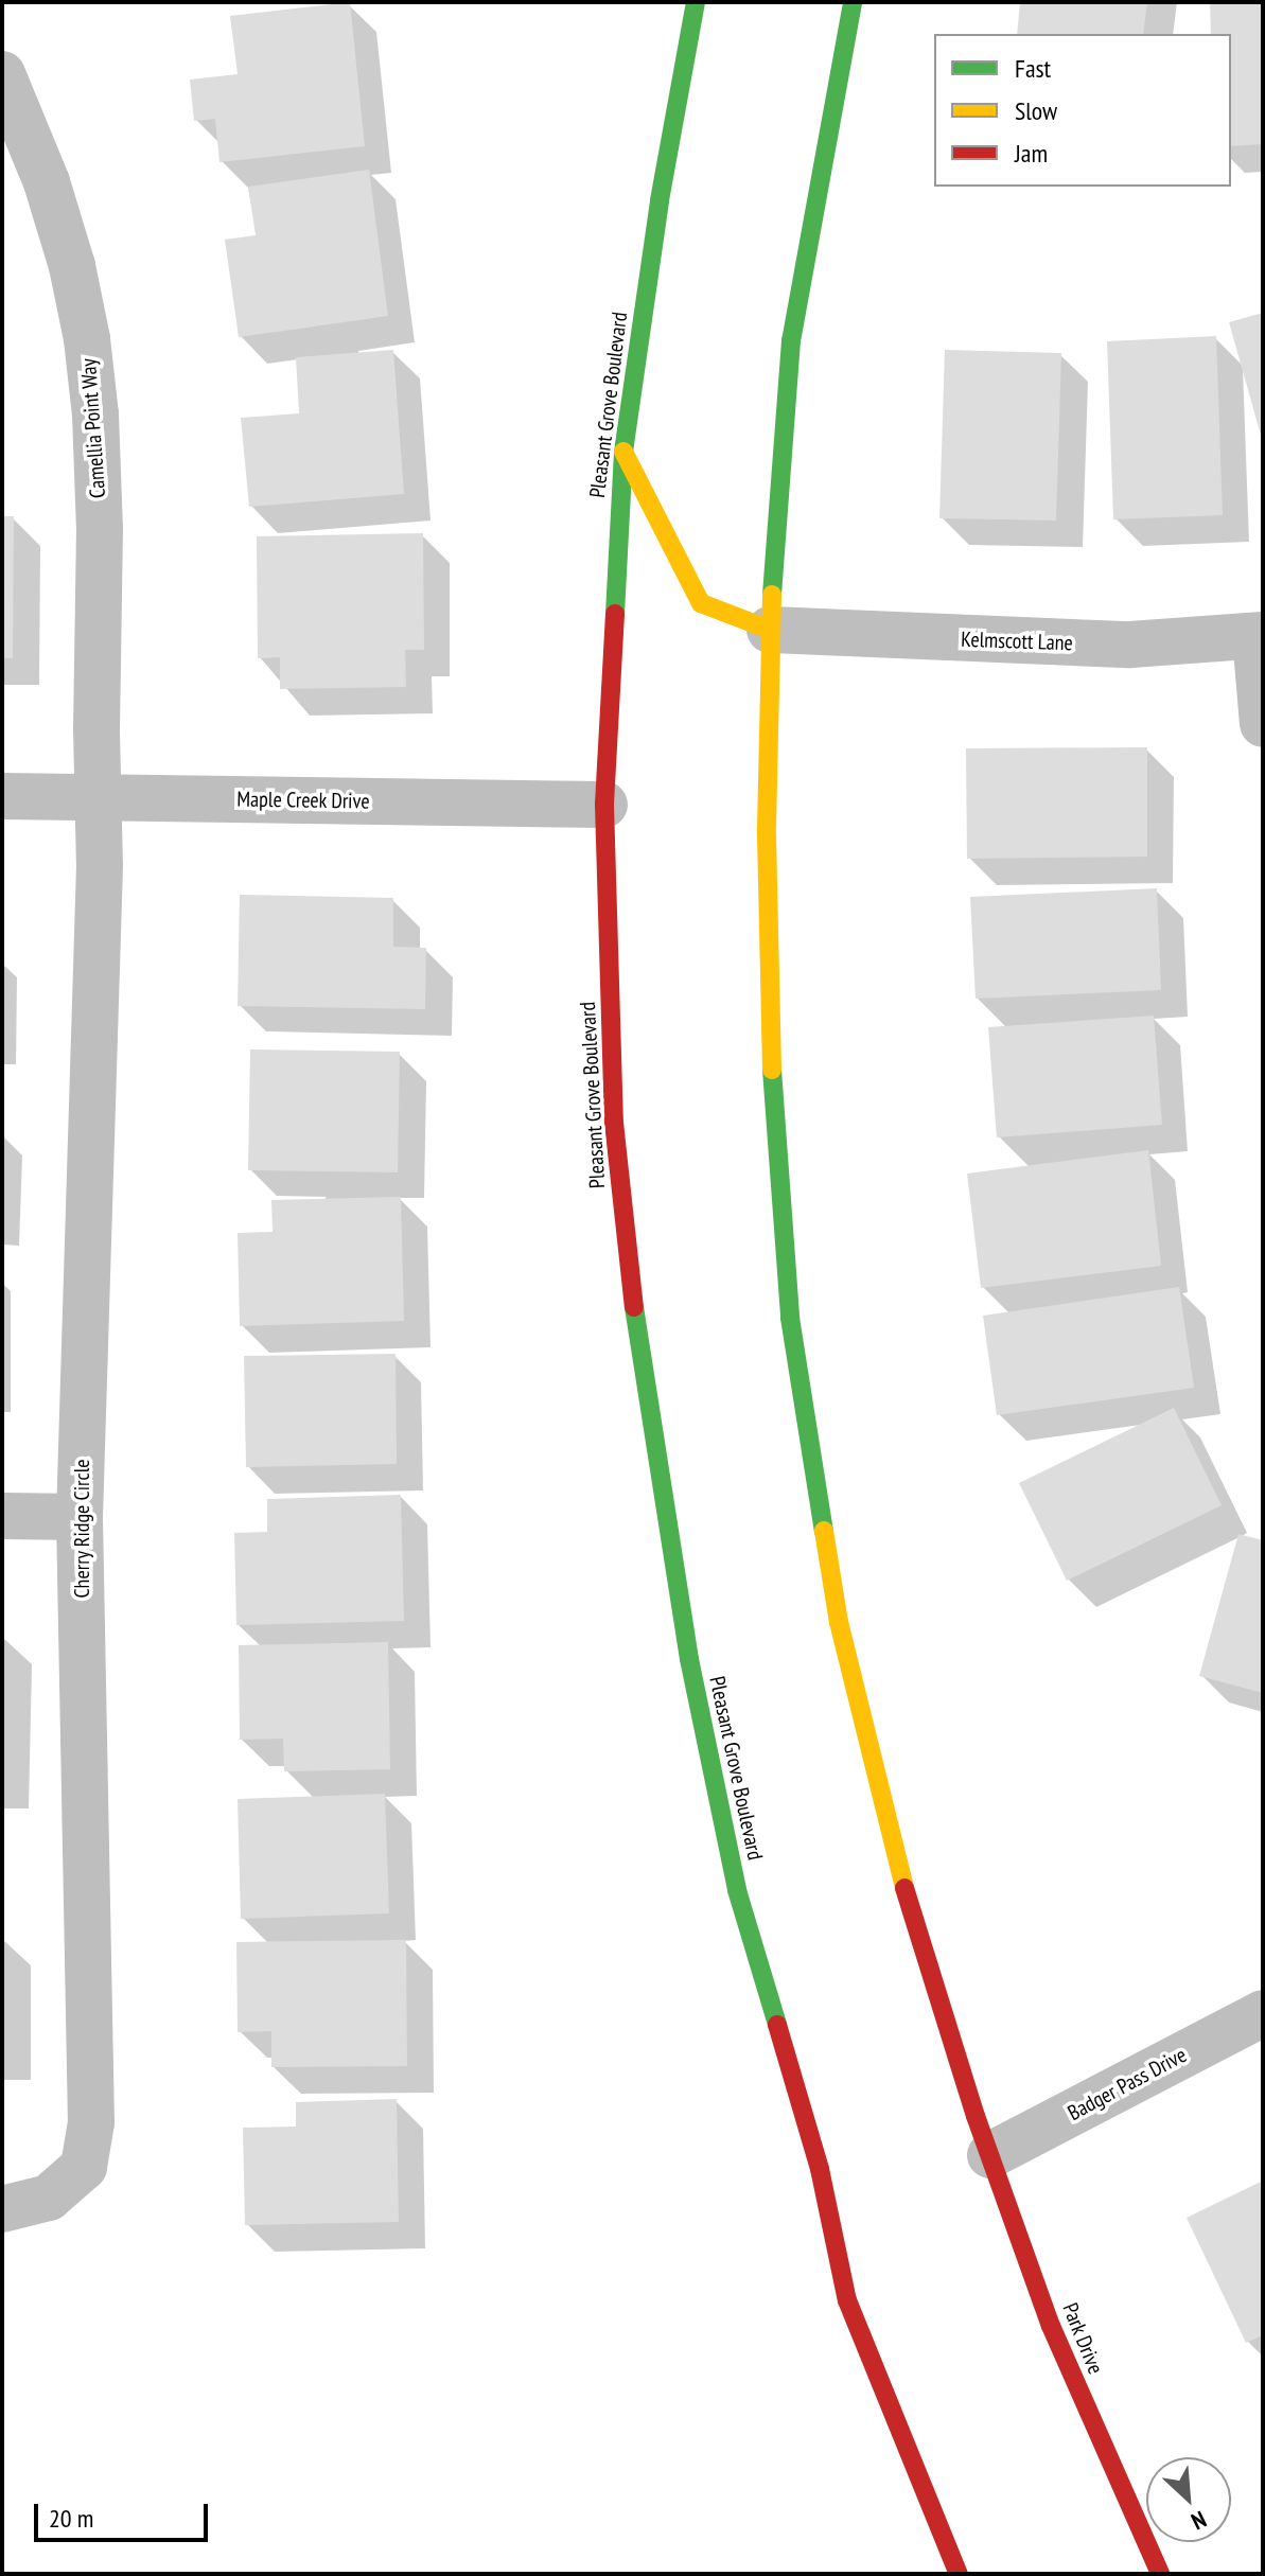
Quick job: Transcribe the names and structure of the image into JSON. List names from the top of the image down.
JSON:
{
  "streets": {
    "main road": ["Pleasant Grove Boulevard", "Park Drive"],
    "street": [
      "Camellia Point Way",
      "Kelmscott Lane",
      "Maple Creek Drive",
      "Cherry Ridge Circle",
      "Badger Pass Drive"
    ]
  },
  "crossings": [
    ["Pleasant Grove Boulevard", "Maple Creek Drive"],
    ["Camellia Point Way", "Maple Creek Drive"],
    ["Camellia Point Way", "Cherry Ridge Circle"],
    ["Maple Creek Drive", "Cherry Ridge Circle"],
    ["Badger Pass Drive", "Park Drive"]
  ],
  "legend": ["Fast", "Slow", "Jam"],
  "scale_bar": "20 m",
  "north": "bottom right"
}
